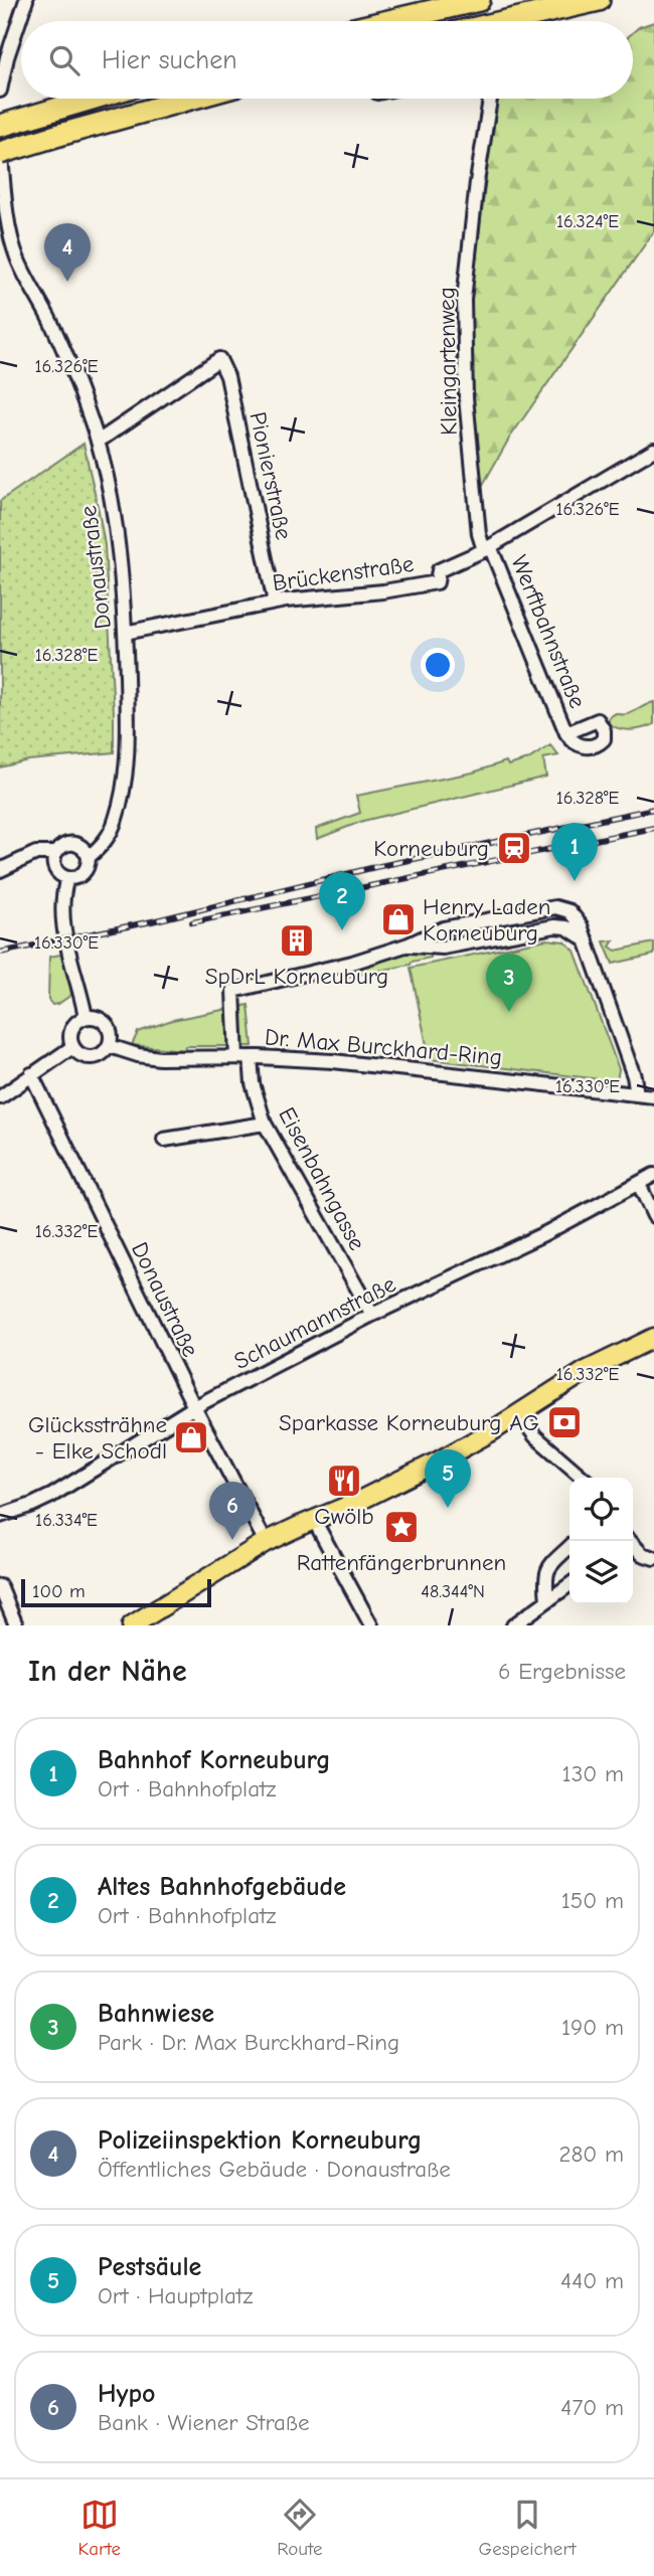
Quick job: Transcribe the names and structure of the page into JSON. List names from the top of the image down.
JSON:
{
  "streets": {
    "street": [
      "Kleingartenweg",
      "Pionierstraße",
      "Donaustraße",
      "Brückenstraße",
      "Werftbahnstraße",
      "Dr. Max Burckhard-Ring",
      "Eisenbahngasse",
      "Schaumannstraße"
    ]
  },
  "crossings": [
    ["Kleingartenweg", "Brückenstraße"],
    ["Kleingartenweg", "Werftbahnstraße"],
    ["Pionierstraße", "Donaustraße"],
    ["Pionierstraße", "Brückenstraße"],
    ["Donaustraße", "Brückenstraße"],
    ["Donaustraße", "Schaumannstraße"],
    ["Brückenstraße", "Werftbahnstraße"],
    ["Dr. Max Burckhard-Ring", "Eisenbahngasse"],
    ["Eisenbahngasse", "Schaumannstraße"]
  ],
  "places": {
    "station": ["Korneuburg"],
    "shop": ["Henry Laden Korneuburg", "Glückssträhne - Elke Schodl"],
    "building": ["SpDrL Korneuburg"],
    "bank": ["Sparkasse Korneuburg AG"],
    "restaurant": ["Gwölb"],
    "place": ["Rattenfängerbrunnen"]
  },
  "scale_bar": "100 m",
  "page": {
    "search": "Hier suchen",
    "pins": [
      "4",
      "1",
      "2",
      "3",
      "5",
      "6"
    ],
    "scale": "100 m",
    "heading": ["In der Nähe", "6 Ergebnisse"],
    "list": [
      {
        "mark": "1",
        "name": "Bahnhof Korneuburg",
        "note": "Ort · Bahnhofplatz",
        "value": "130 m"
      },
      {
        "mark": "2",
        "name": "Altes Bahnhofgebäude",
        "note": "Ort · Bahnhofplatz",
        "value": "150 m"
      },
      {
        "mark": "3",
        "name": "Bahnwiese",
        "note": "Park · Dr. Max Burckhard-Ring",
        "value": "190 m"
      },
      {
        "mark": "4",
        "name": "Polizeiinspektion Korneuburg",
        "note": "Öffentliches Gebäude · Donaustraße",
        "value": "280 m"
      },
      {
        "mark": "5",
        "name": "Pestsäule",
        "note": "Ort · Hauptplatz",
        "value": "440 m"
      },
      {
        "mark": "6",
        "name": "Hypo",
        "note": "Bank · Wiener Straße",
        "value": "470 m"
      }
    ],
    "nav": ["Karte", "Route", "Gespeichert"]
  },
  "coordinates": [
    "16.324°E",
    "16.326°E",
    "16.328°E",
    "16.330°E",
    "16.332°E",
    "16.334°E",
    "48.344°N"
  ]
}
